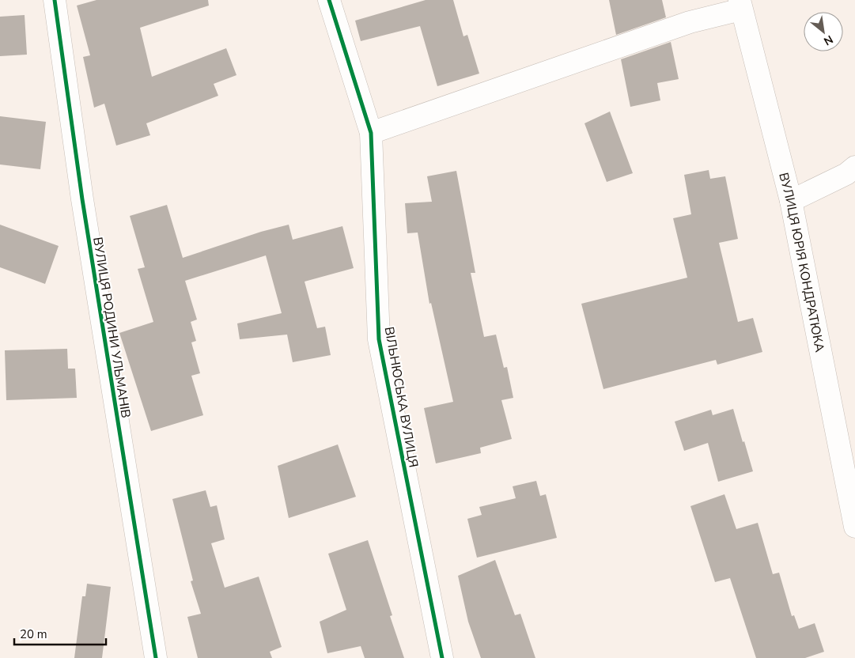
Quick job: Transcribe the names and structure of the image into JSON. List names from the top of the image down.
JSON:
{
  "streets": {
    "street": ["ВУЛИЦЯ ЮРІЯ КОНДРАТЮКА", "ВУЛИЦЯ РОДИНИ УЛЬМАНІВ", "ВІЛЬНЮСЬКА ВУЛИЦЯ"]
  },
  "scale_bar": "20 m",
  "north": "bottom right"
}
